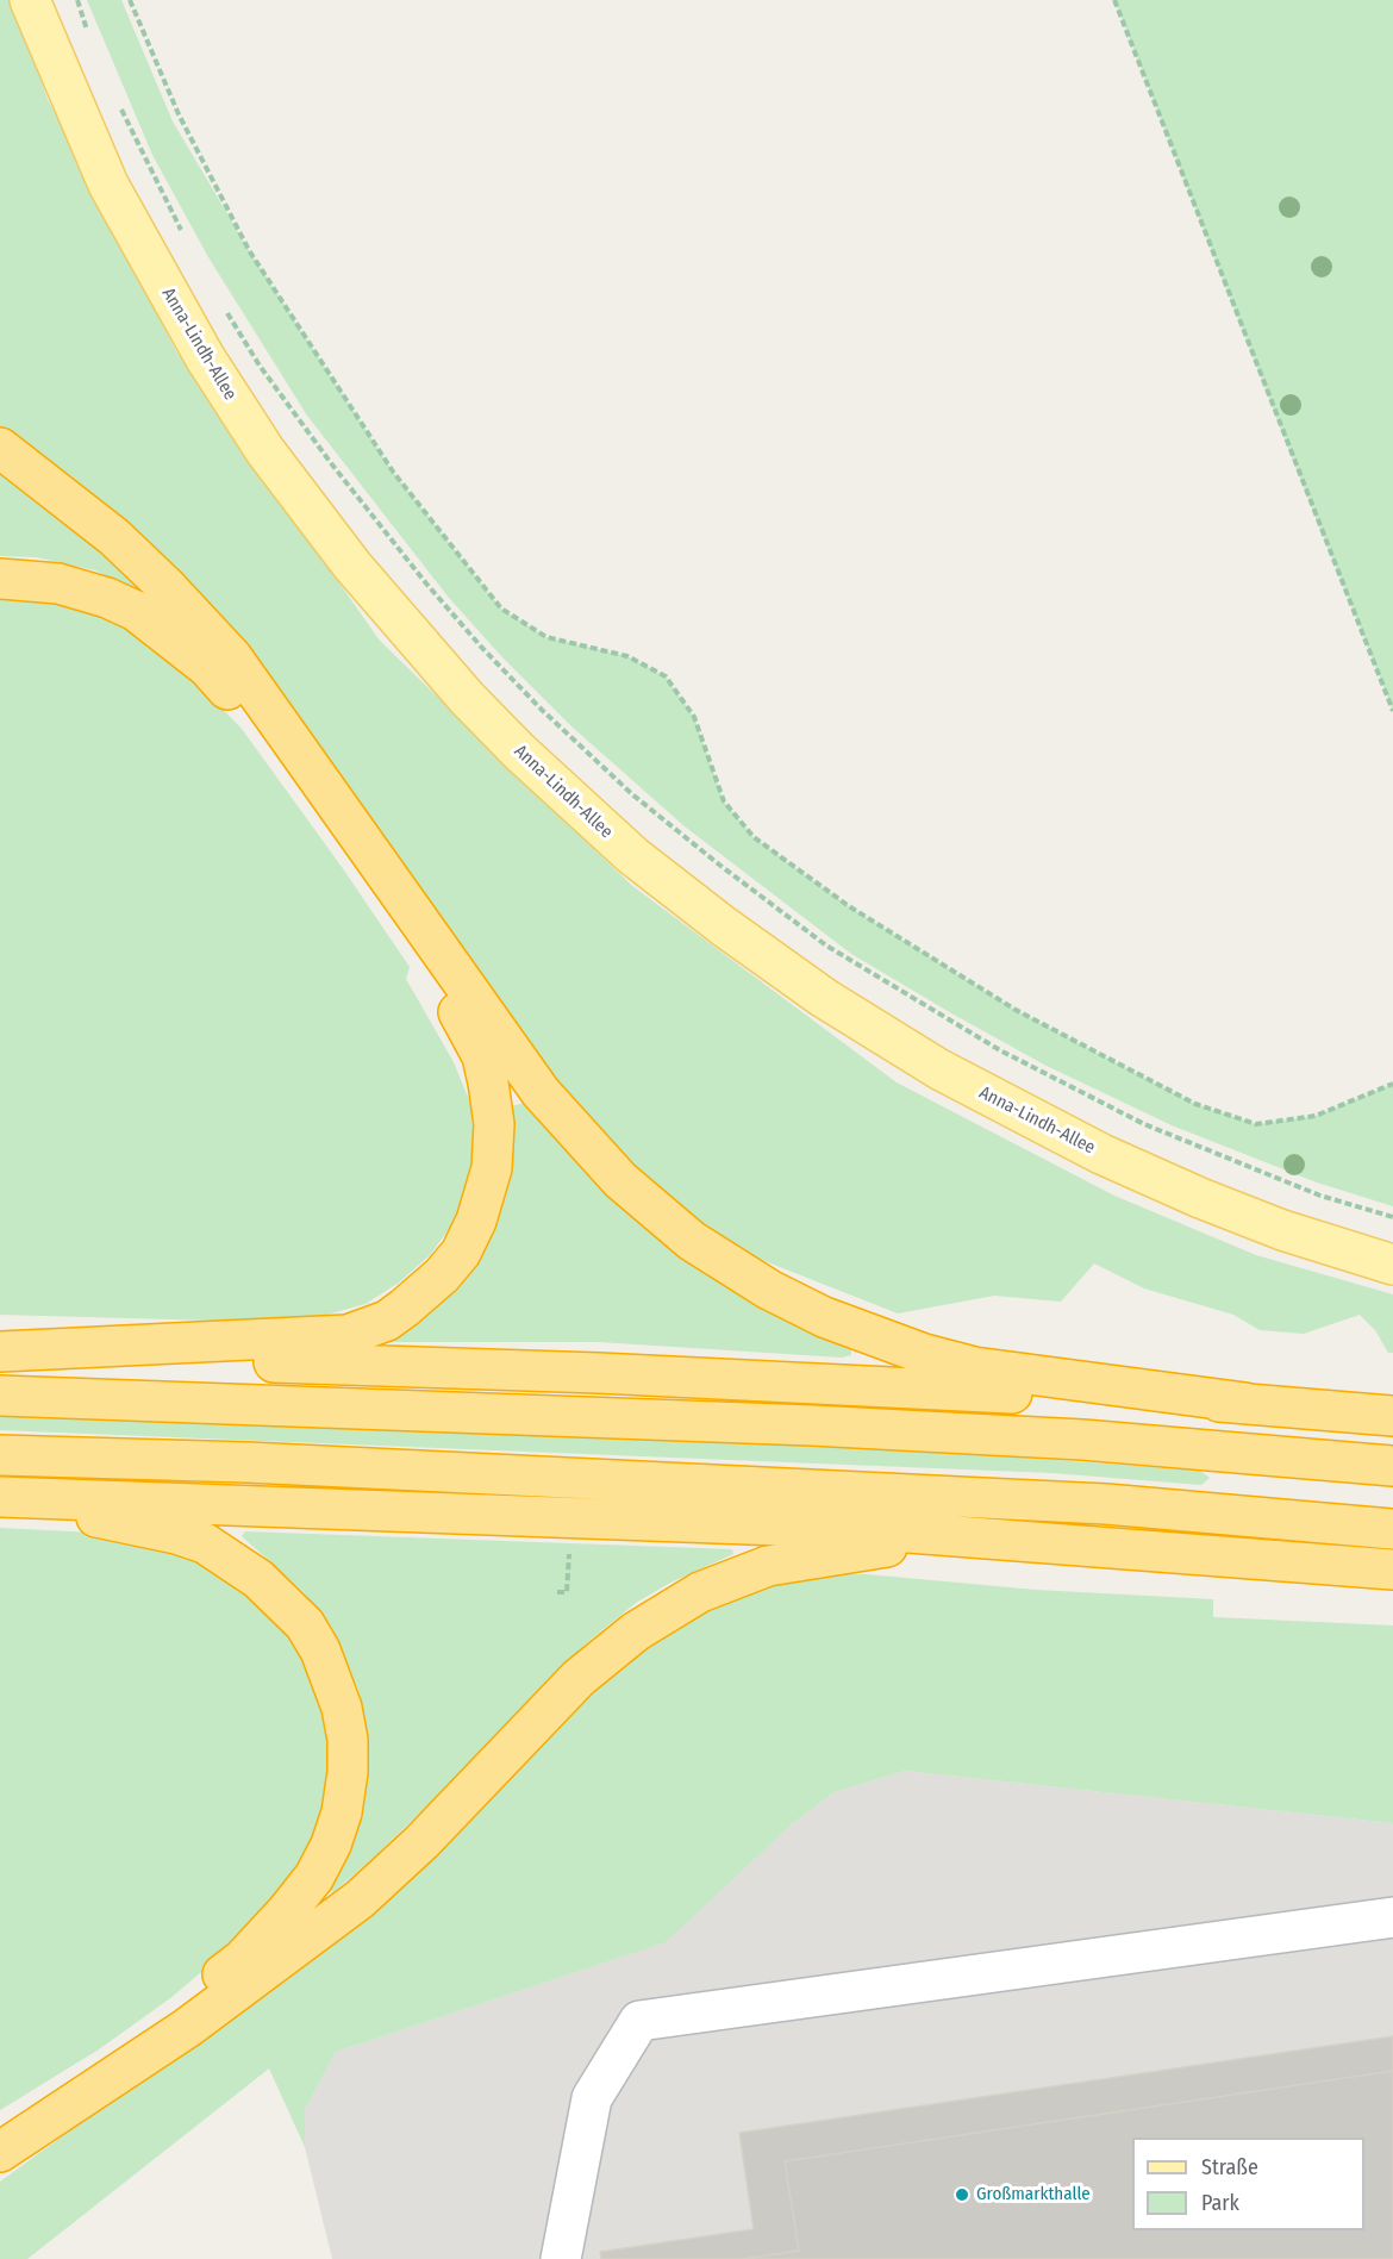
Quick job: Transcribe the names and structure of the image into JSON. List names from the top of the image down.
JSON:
{
  "streets": {
    "main road": ["Anna-Lindh-Allee"]
  },
  "places": ["Großmarkthalle"],
  "legend": ["Straße", "Park"]
}
